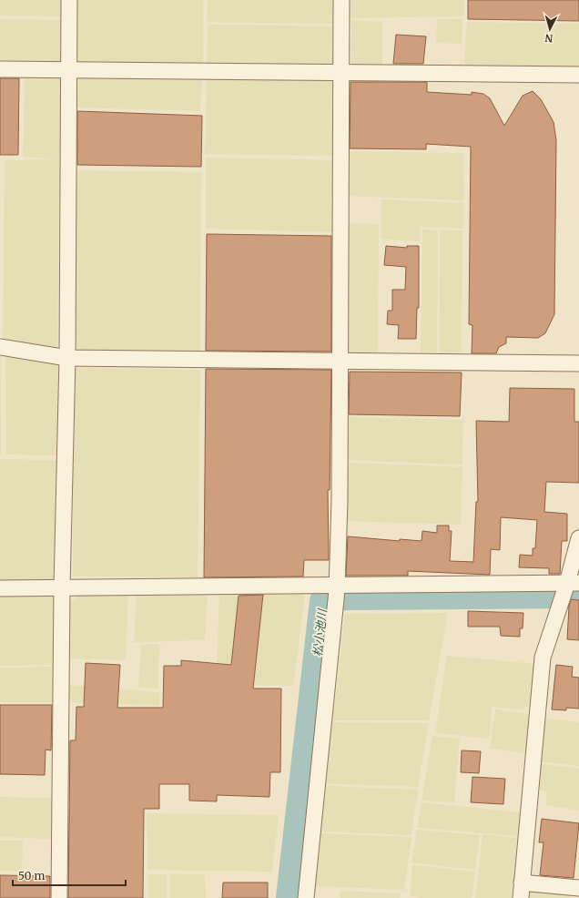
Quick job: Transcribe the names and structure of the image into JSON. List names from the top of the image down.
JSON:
{
  "water": ["松小池川"],
  "scale_bar": "50 m",
  "north": "bottom"
}
